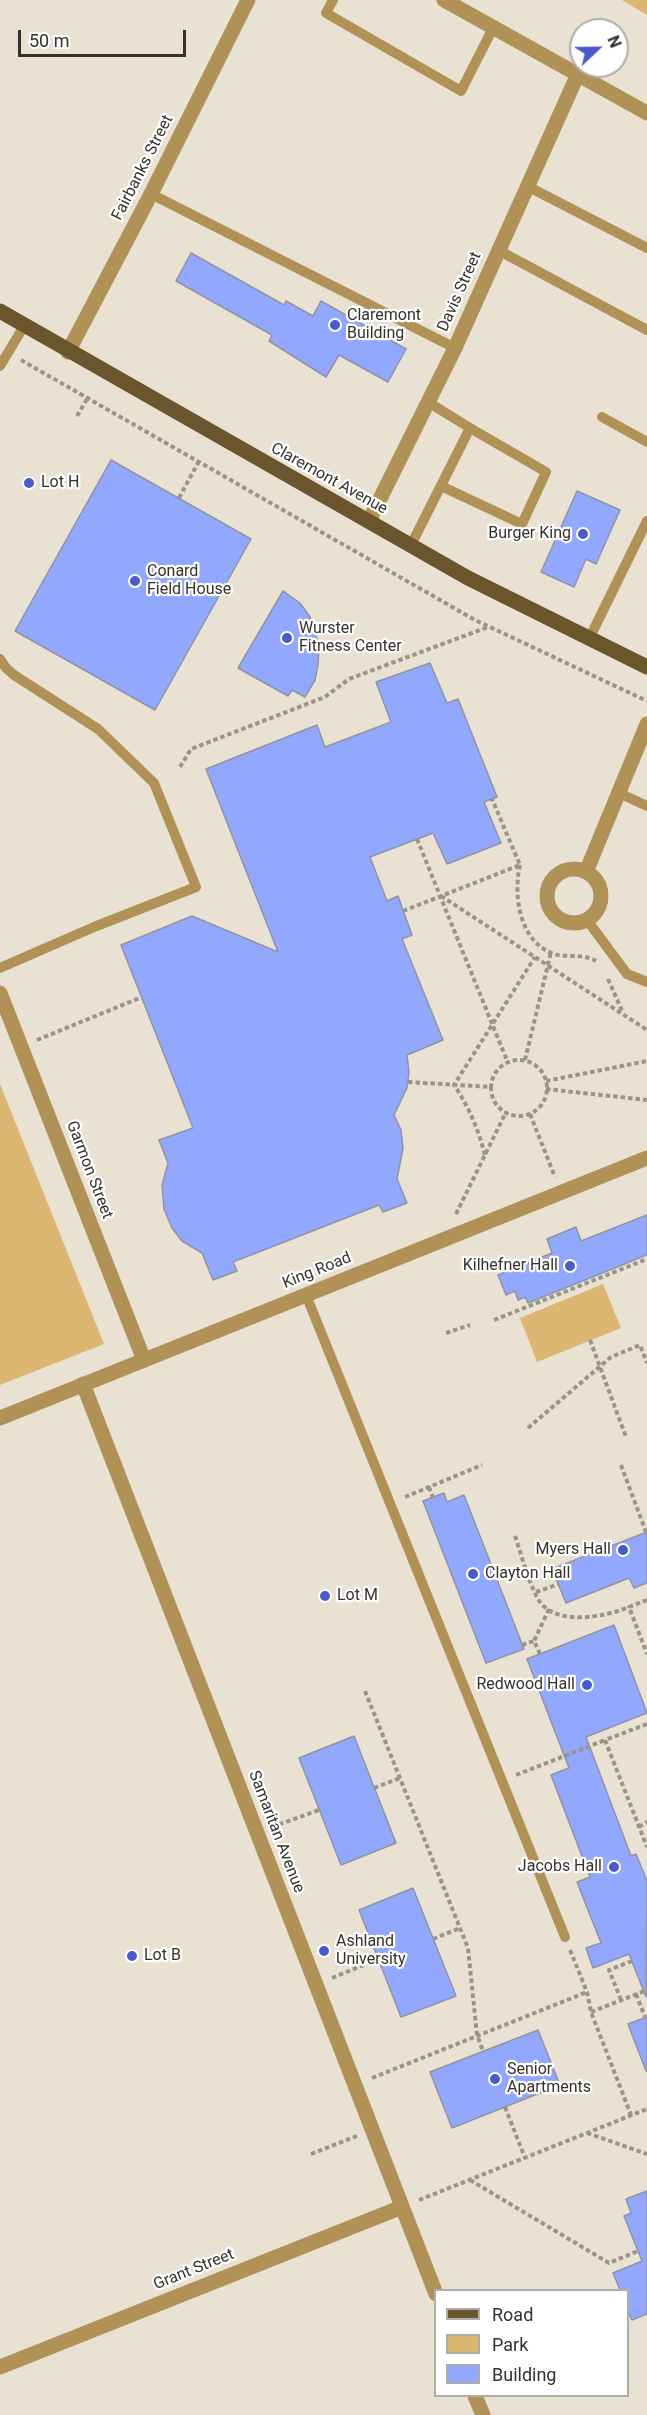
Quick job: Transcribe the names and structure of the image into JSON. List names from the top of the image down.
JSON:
{
  "streets": {
    "main road": ["Claremont Avenue"],
    "street": [
      "Fairbanks Street",
      "Davis Street",
      "Garmon Street",
      "King Road",
      "Samaritan Avenue",
      "Grant Street"
    ]
  },
  "crossings": [
    ["Fairbanks Street", "Claremont Avenue"],
    ["Davis Street", "Claremont Avenue"],
    ["Garmon Street", "King Road"],
    ["King Road", "Samaritan Avenue"],
    ["Samaritan Avenue", "Grant Street"]
  ],
  "places": [
    "Claremont Building",
    "Lot H",
    "Burger King",
    "Conard Field House",
    "Wurster Fitness Center",
    "Kilhefner Hall",
    "Myers Hall",
    "Clayton Hall",
    "Lot M",
    "Redwood Hall",
    "Jacobs Hall",
    "Ashland University",
    "Lot B",
    "Senior Apartments"
  ],
  "legend": ["Road", "Park", "Building"],
  "scale_bar": "50 m",
  "north": "right"
}
